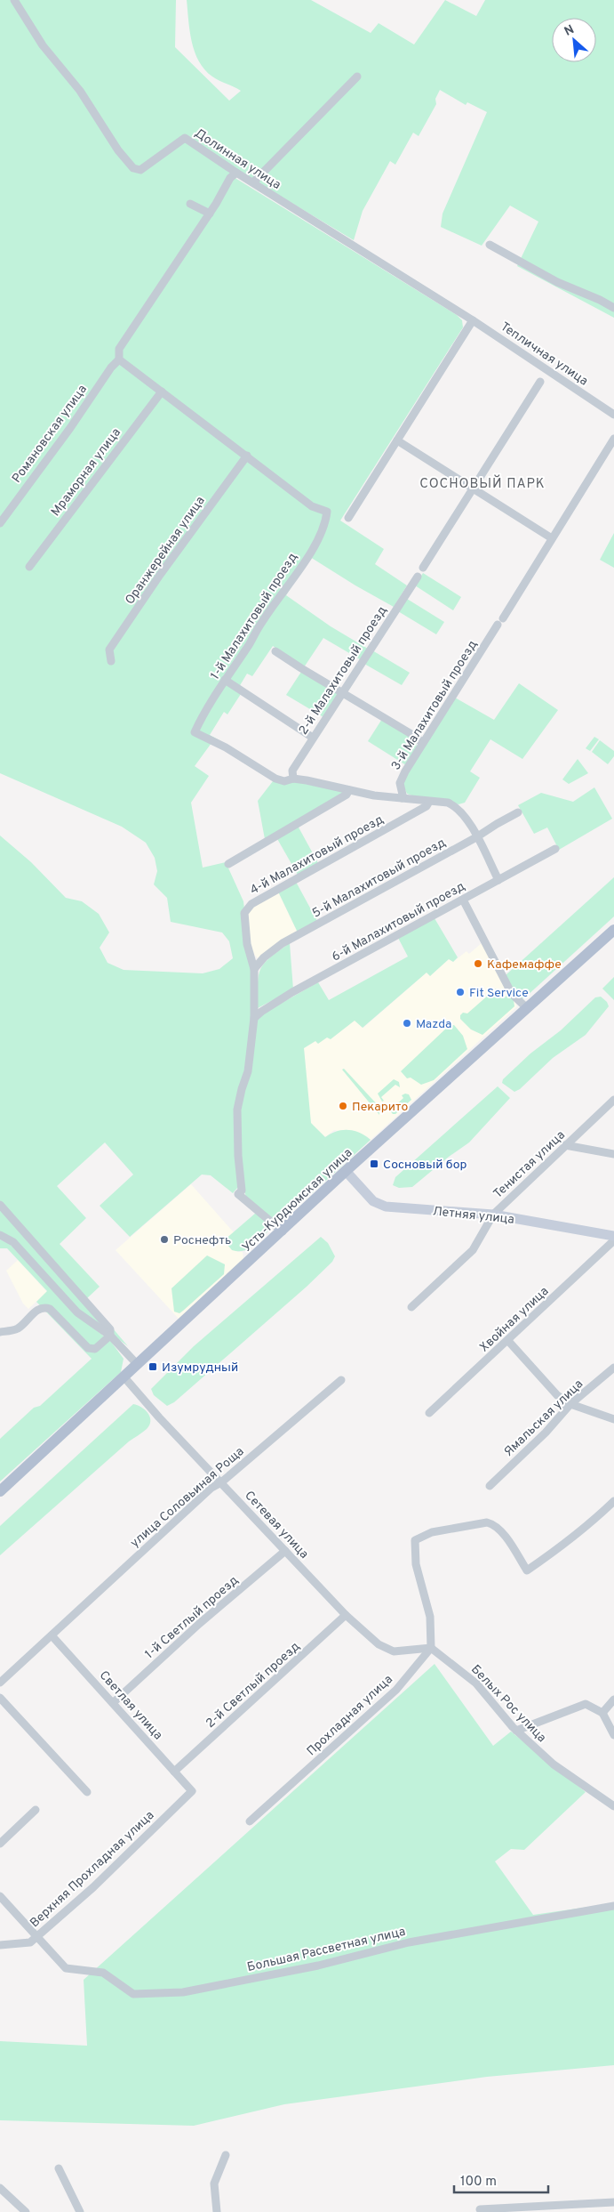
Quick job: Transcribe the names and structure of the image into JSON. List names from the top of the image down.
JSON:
{
  "streets": {
    "main road": ["Усть-Курдюмская улица"],
    "street": [
      "Долинная улица",
      "Тепличная улица",
      "Романовская улица",
      "Мраморная улица",
      "Оранжерейная улица",
      "1-й Малахитовый проезд",
      "2-й Малахитовый проезд",
      "3-й Малахитовый проезд",
      "4-й Малахитовый проезд",
      "5-й Малахитовый проезд",
      "6-й Малахитовый проезд",
      "Тенистая улица",
      "Летняя улица",
      "Хвойная улица",
      "Ямальская улица",
      "улица Соловьиная Роща",
      "Сетевая улица",
      "1-й Светлый проезд",
      "2-й Светлый проезд",
      "Белых Рос улица",
      "Светлая улица",
      "Прохладная улица",
      "Верхняя Прохладная улица",
      "Большая Рассветная улица"
    ]
  },
  "crossings": [
    ["Долинная улица", "Тепличная улица"],
    ["Оранжерейная улица", "1-й Малахитовый проезд"],
    ["1-й Малахитовый проезд", "2-й Малахитовый проезд"],
    ["4-й Малахитовый проезд", "5-й Малахитовый проезд"],
    ["4-й Малахитовый проезд", "6-й Малахитовый проезд"],
    ["4-й Малахитовый проезд", "Усть-Курдюмская улица"],
    ["Тенистая улица", "Летняя улица"],
    ["Усть-Курдюмская улица", "Летняя улица"],
    ["Усть-Курдюмская улица", "Сетевая улица"],
    ["улица Соловьиная Роща", "Сетевая улица"],
    ["улица Соловьиная Роща", "Светлая улица"],
    ["Сетевая улица", "1-й Светлый проезд"],
    ["Сетевая улица", "2-й Светлый проезд"],
    ["Сетевая улица", "Белых Рос улица"],
    ["Сетевая улица", "Прохладная улица"],
    ["1-й Светлый проезд", "Светлая улица"],
    ["2-й Светлый проезд", "Светлая улица"],
    ["Белых Рос улица", "Прохладная улица"],
    ["Светлая улица", "Верхняя Прохладная улица"],
    ["Верхняя Прохладная улица", "Большая Рассветная улица"]
  ],
  "districts": ["СОСНОВЫЙ ПАРК"],
  "places": {
    "other": [
      "Кафемаффе",
      "Fit Service",
      "Mazda",
      "Пекарито",
      "Роснефть"
    ],
    "transit": ["Сосновый бор", "Изумрудный"]
  },
  "scale_bar": "100 m",
  "north": "top left"
}
